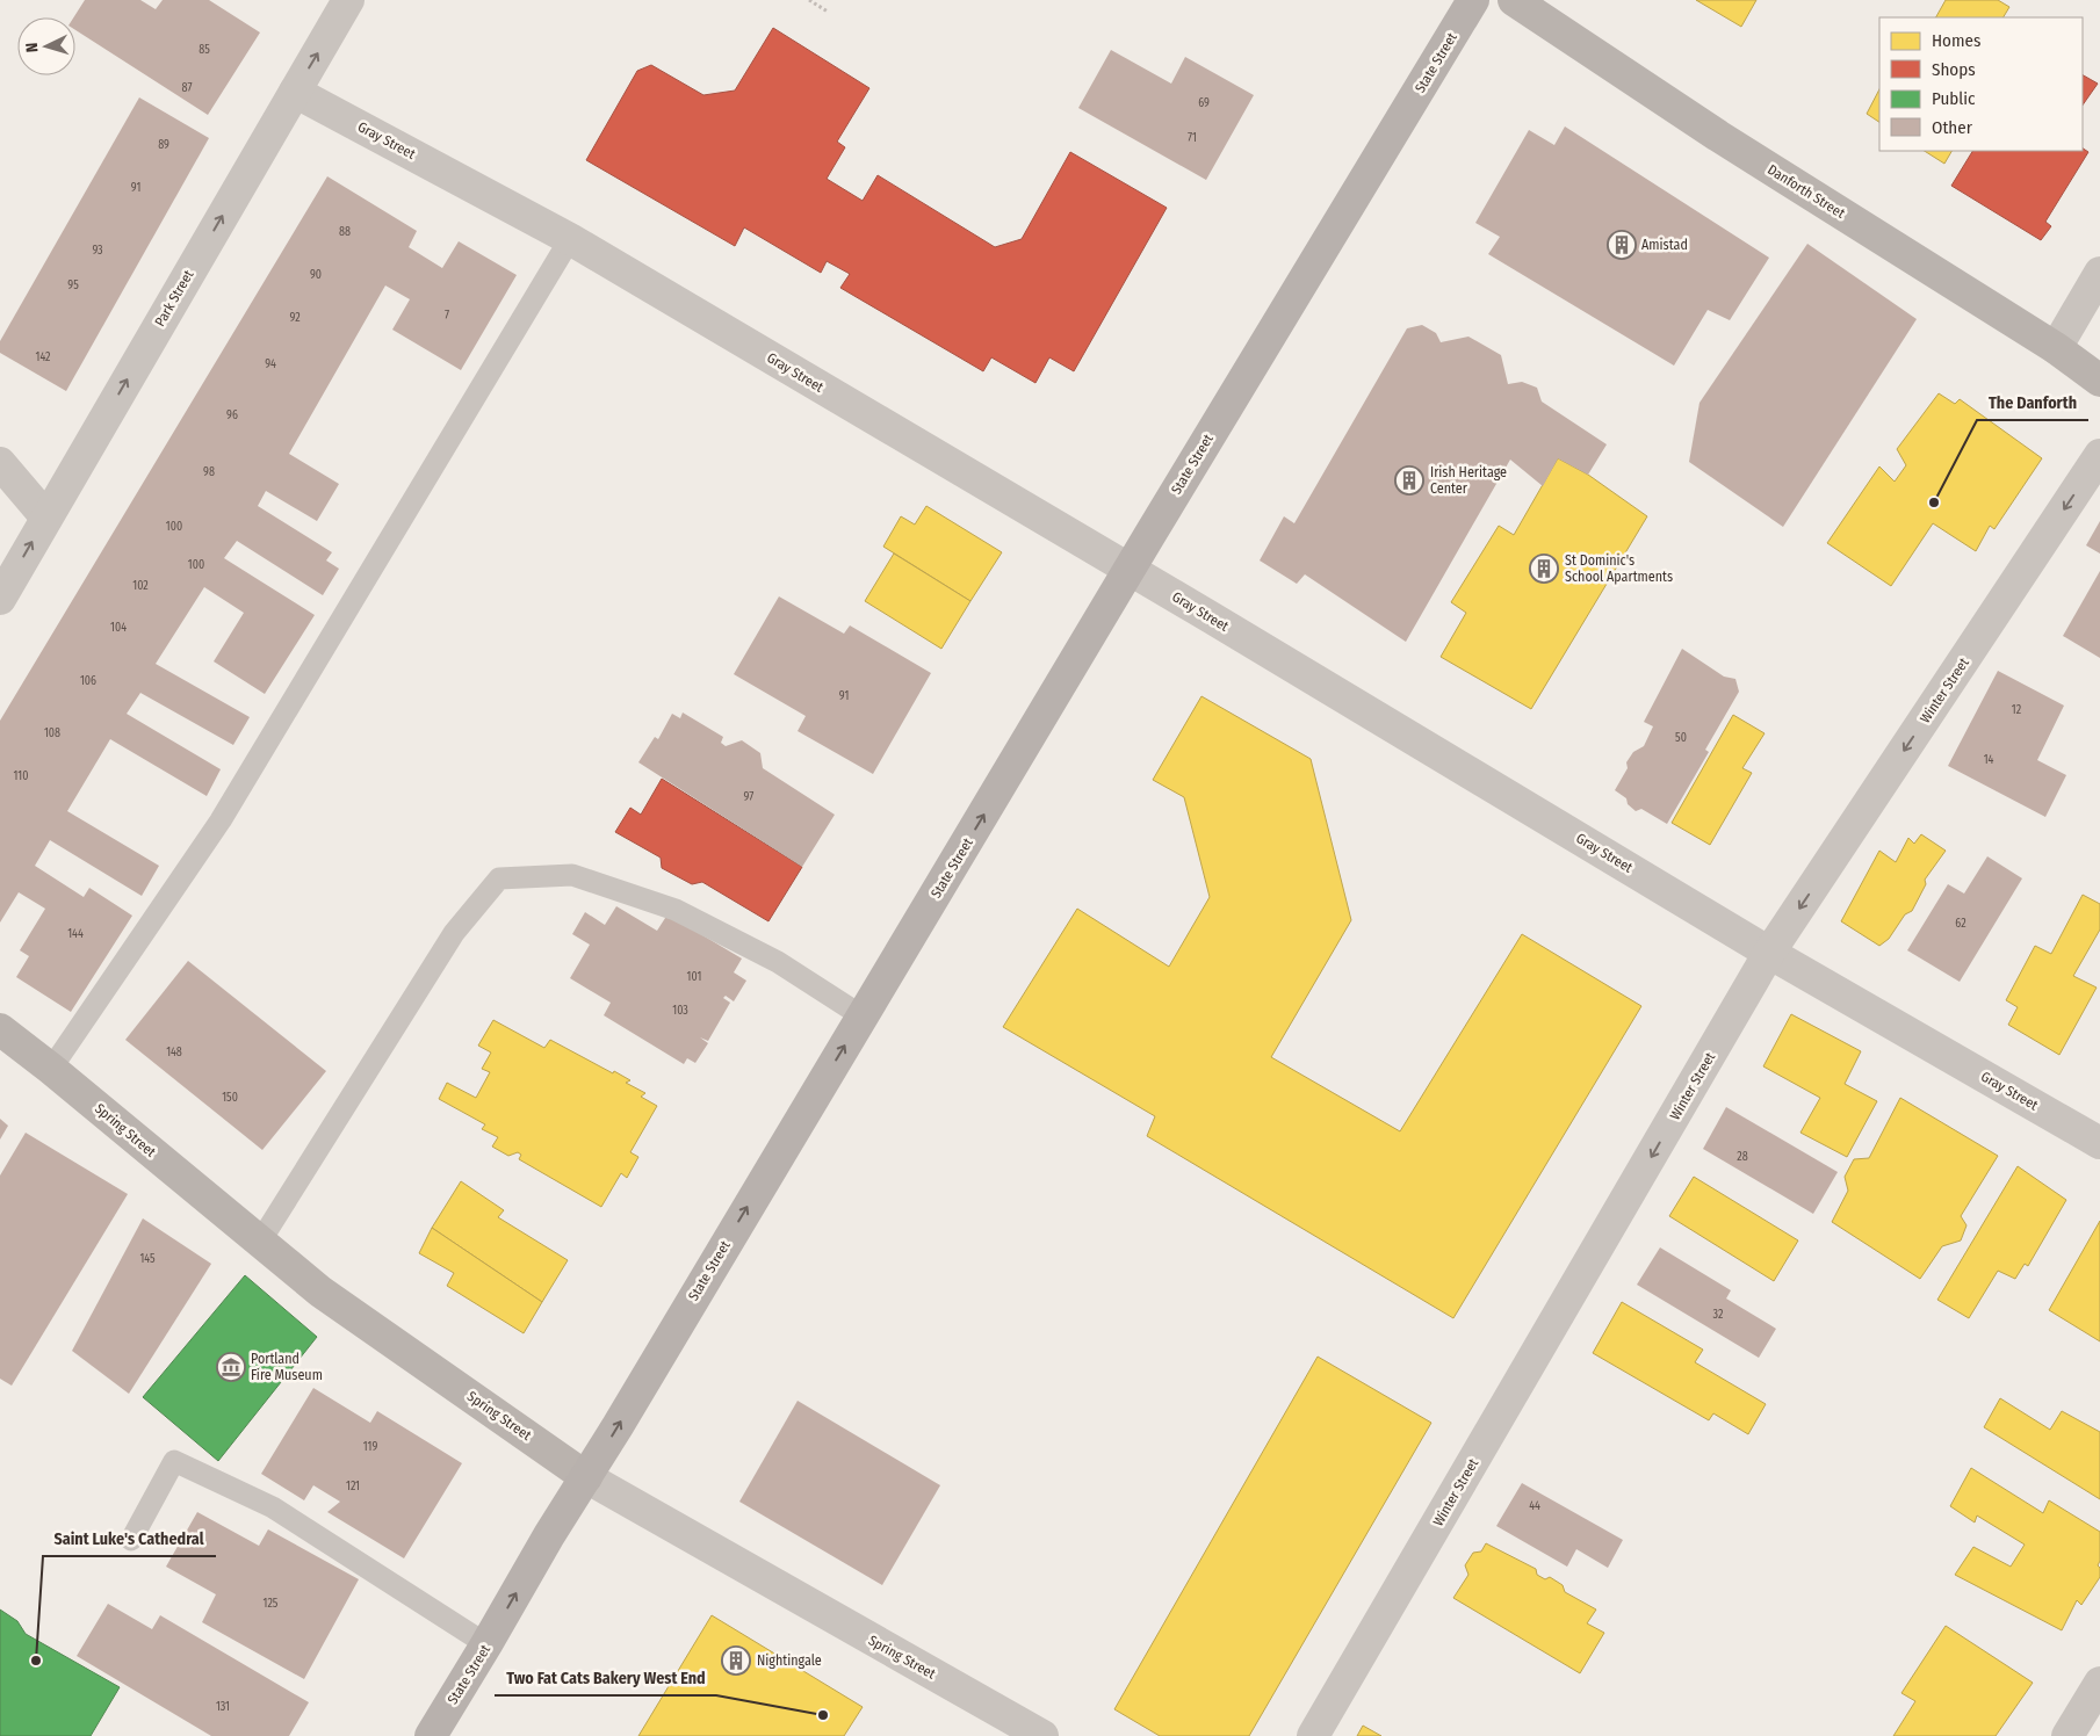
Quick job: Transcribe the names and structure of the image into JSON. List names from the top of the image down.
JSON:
{
  "streets": {
    "main road": ["State Street"],
    "street": [
      "Gray Street",
      "Danforth Street",
      "Park Street",
      "Winter Street",
      "Spring Street"
    ]
  },
  "crossings": [
    ["State Street", "Gray Street"],
    ["State Street", "Spring Street"],
    ["Gray Street", "Park Street"],
    ["Gray Street", "Winter Street"]
  ],
  "one_way": ["State Street", "Park Street", "Winter Street"],
  "places": {
    "building": [
      "Amistad",
      "Irish Heritage Center",
      "St Dominic's School Apartments",
      "Nightingale"
    ],
    "other": ["The Danforth", "Saint Luke's Cathedral", "Two Fat Cats Bakery West End"],
    "museum": ["Portland Fire Museum"]
  },
  "house_numbers": [
    "85",
    "87",
    "69",
    "71",
    "89",
    "91",
    "88",
    "93",
    "90",
    "95",
    "7",
    "92",
    "142",
    "94",
    "96",
    "98",
    "100",
    "100",
    "102",
    "104",
    "106",
    "91",
    "12",
    "108",
    "50",
    "14",
    "110",
    "97",
    "62",
    "144",
    "101",
    "103",
    "148",
    "150",
    "28",
    "145",
    "32",
    "119",
    "121",
    "44",
    "125",
    "131"
  ],
  "legend": [
    "Homes",
    "Shops",
    "Public",
    "Other"
  ],
  "north": "left"
}
